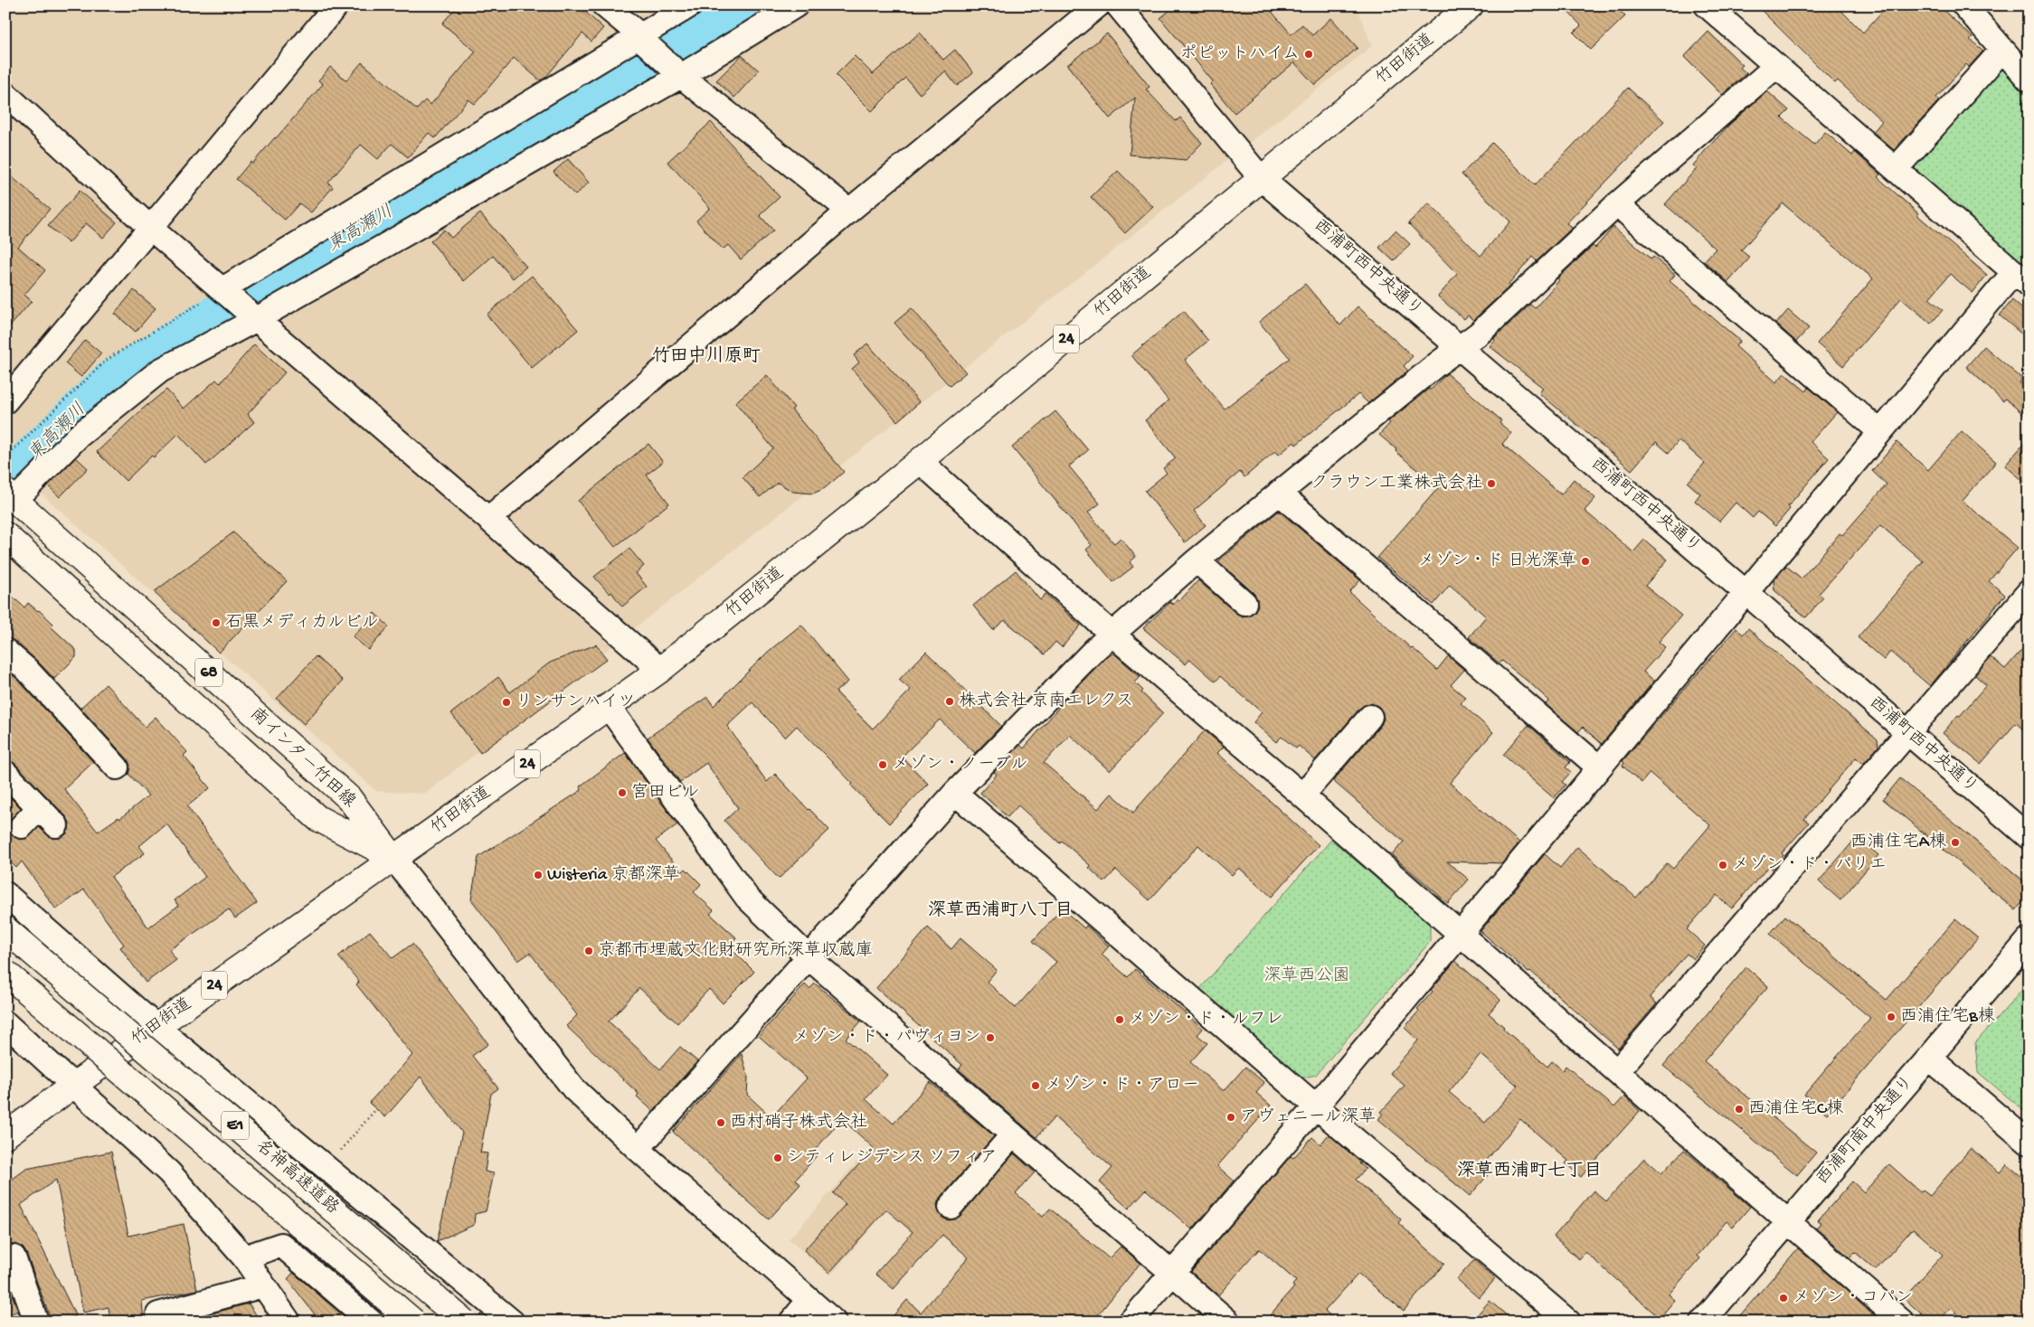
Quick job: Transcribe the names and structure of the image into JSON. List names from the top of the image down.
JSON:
{
  "streets": {
    "main road": [
      "竹田街道",
      "24",
      "68",
      "南インター竹田線",
      "E1",
      "名神高速道路"
    ],
    "street": ["西浦町西中央通り", "西浦町南中央通り"]
  },
  "crossings": [
    ["竹田街道", "西浦町西中央通り"],
    ["竹田街道", "南インター竹田線"]
  ],
  "districts": ["竹田中川原町", "深草西浦町八丁目", "深草西浦町七丁目"],
  "water": ["東高瀬川"],
  "parks": ["深草西公園"],
  "places": [
    "ポピットハイム",
    "クラウン工業株式会社",
    "メゾン・ド 日光深草",
    "石黒メディカルビル",
    "株式会社 京南エレクス",
    "リンサンハイツ",
    "メゾン・ノーブル",
    "宮田ビル",
    "西浦住宅A棟",
    "メゾン・ド・パリエ",
    "Wisteria 京都深草",
    "京都市埋蔵文化財研究所深草収蔵庫",
    "西浦住宅B棟",
    "メゾン・ド・ルフレ",
    "メゾン・ド・パヴィヨン",
    "メゾン・ド・アロー",
    "西浦住宅C棟",
    "アヴェニール深草",
    "西村硝子株式会社",
    "シティレジデンス ソフィア",
    "メゾン・コパン"
  ]
}
